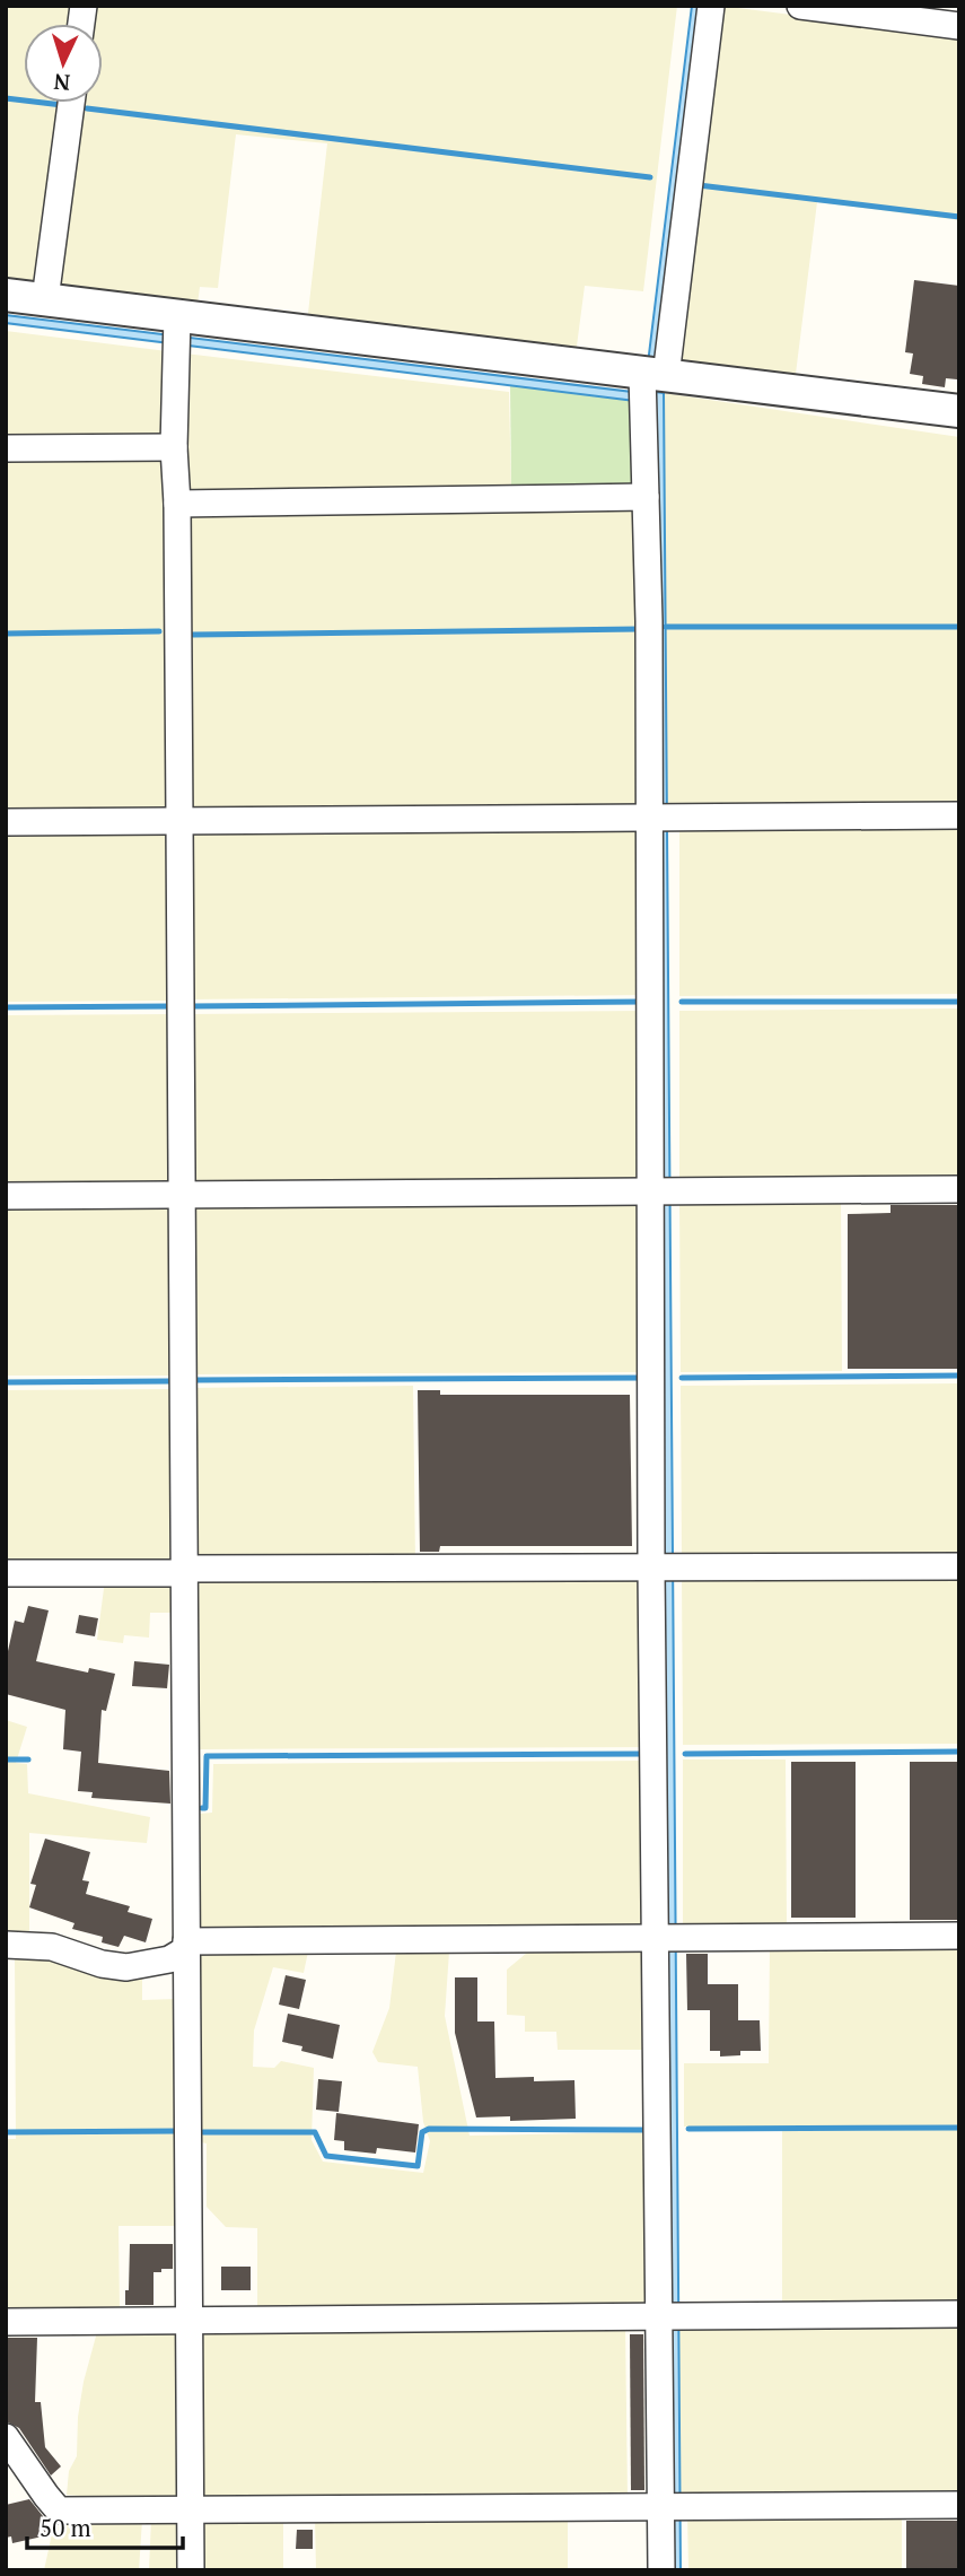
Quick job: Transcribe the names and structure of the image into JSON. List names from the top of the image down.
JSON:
{
  "scale_bar": "50 m",
  "north": "bottom"
}
